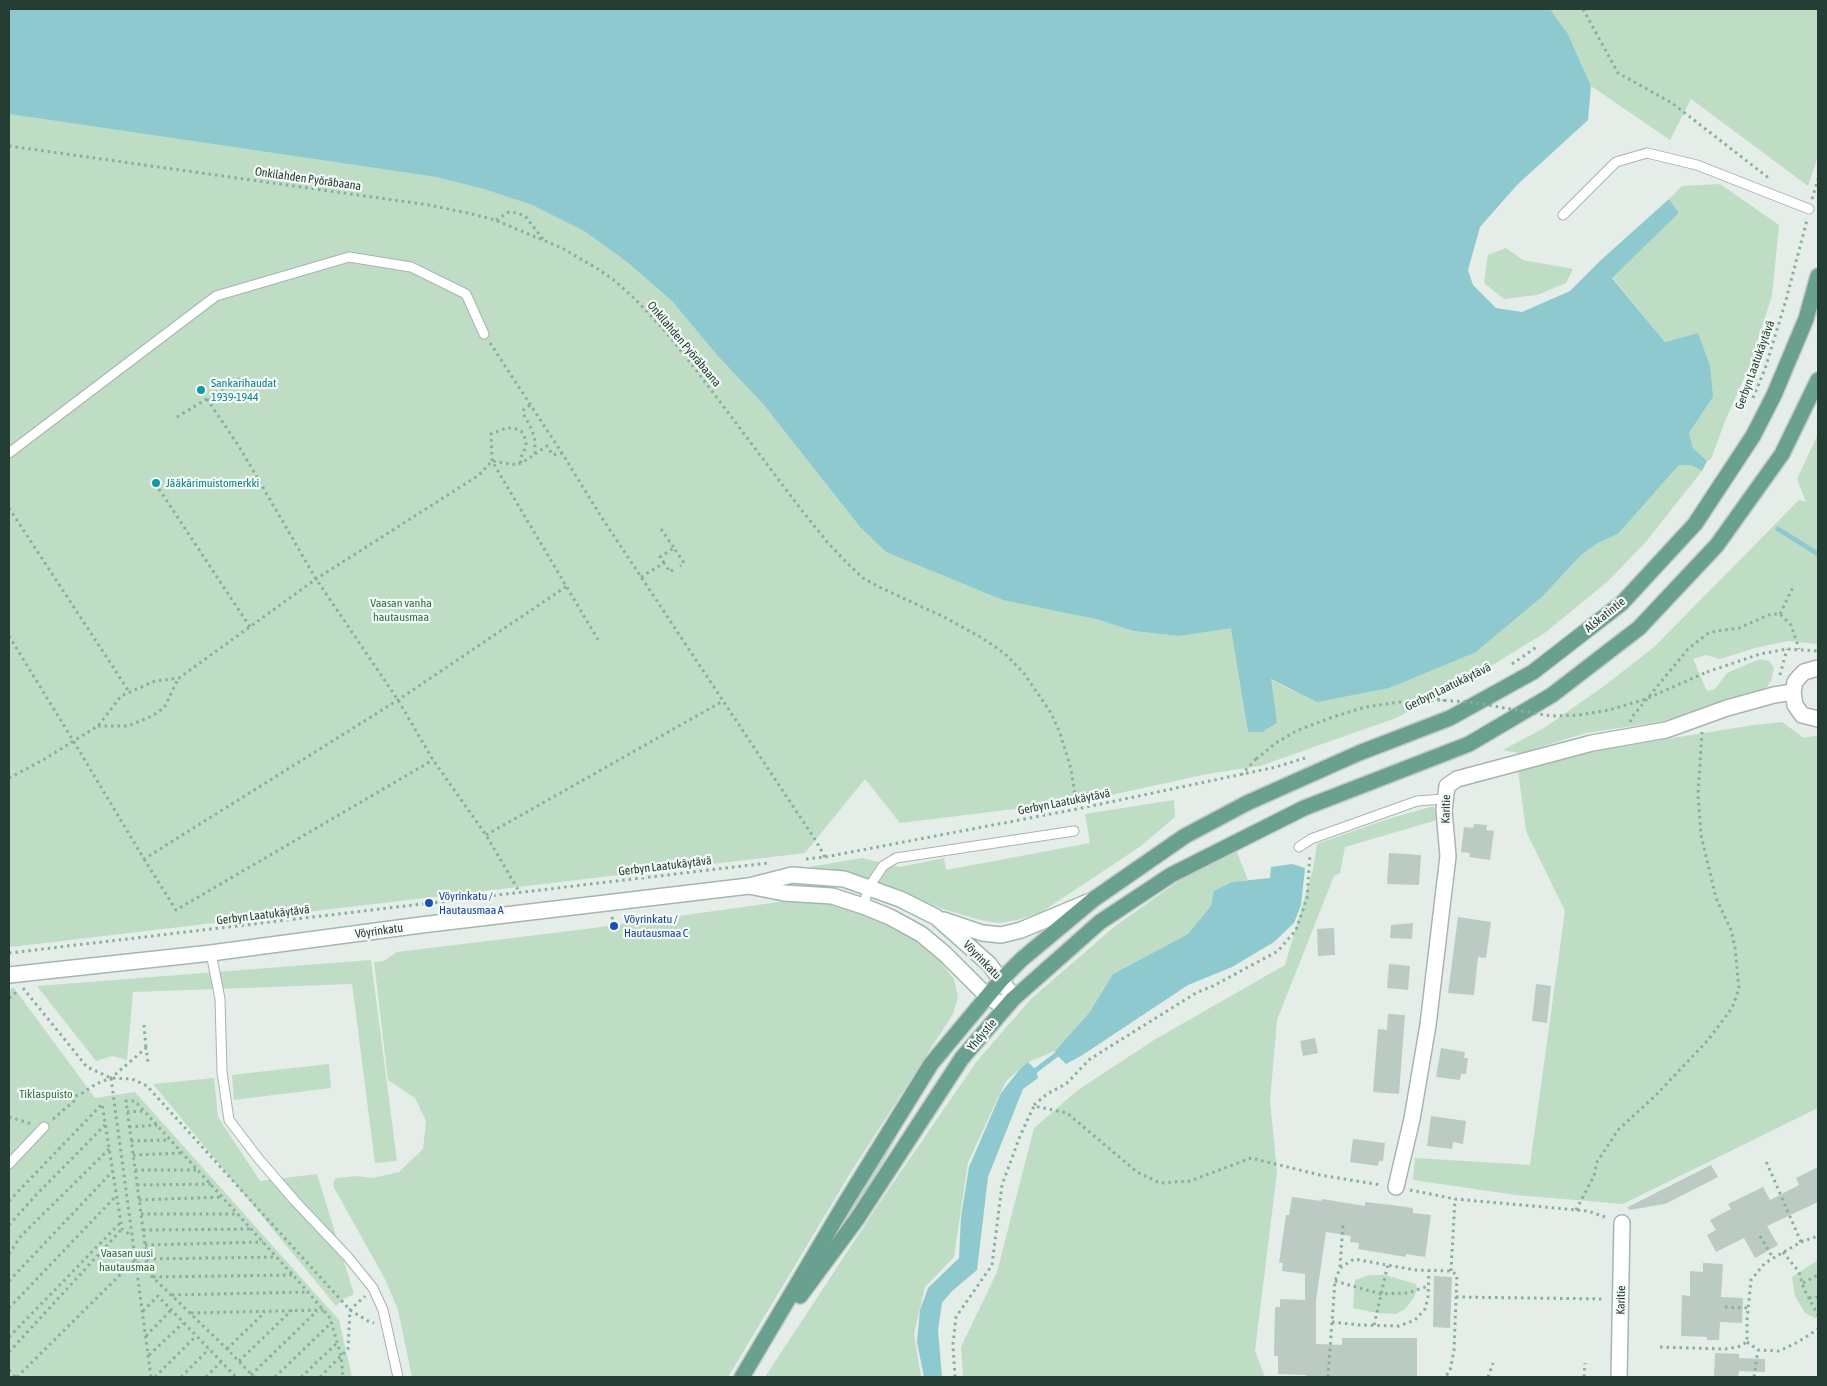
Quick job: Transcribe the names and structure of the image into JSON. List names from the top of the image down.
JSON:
{
  "streets": {
    "main road": [
      "Alskatintie",
      "Karitie",
      "Vöyrinkatu",
      "Yhdystie"
    ],
    "path": ["Onkilahden Pyöräbaana", "Gerbyn Laatukäytävä"]
  },
  "crossings": [
    ["Onkilahden Pyöräbaana", "Gerbyn Laatukäytävä"],
    ["Alskatintie", "Yhdystie"],
    ["Vöyrinkatu", "Yhdystie"]
  ],
  "parks": ["Vaasan vanha hautausmaa", "Tiklaspuisto", "Vaasan uusi hautausmaa"],
  "places": [
    "Sankarihaudat 1939-1944",
    "Jääkärimuistomerkki",
    "Vöyrinkatu / Hautausmaa A",
    "Vöyrinkatu / Hautausmaa C"
  ]
}
